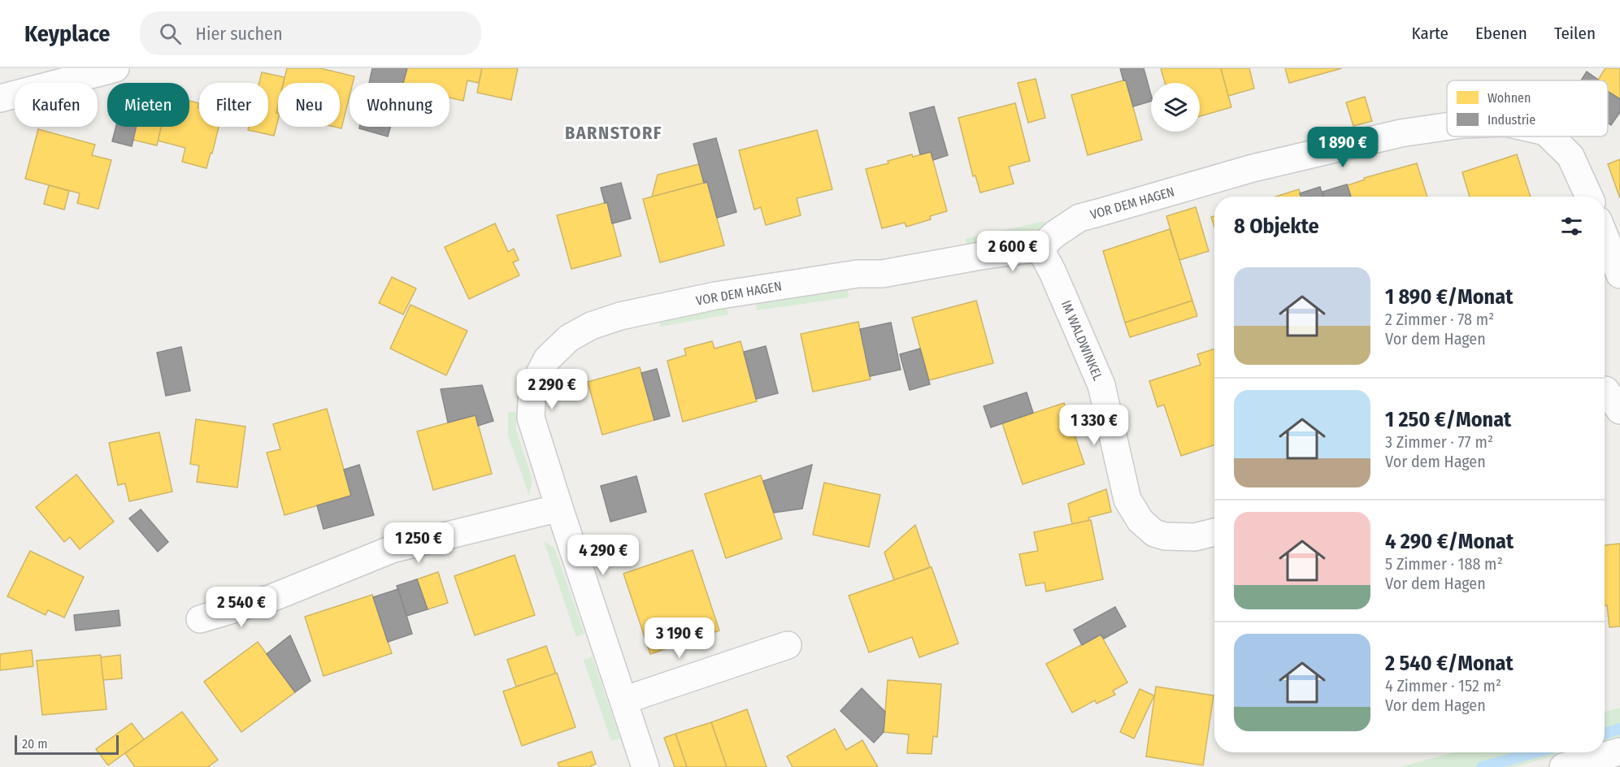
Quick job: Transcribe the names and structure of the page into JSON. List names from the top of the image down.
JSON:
{
  "streets": {
    "street": ["VOR DEM HAGEN", "IM WALDWINKEL"]
  },
  "crossings": [
    ["VOR DEM HAGEN", "IM WALDWINKEL"]
  ],
  "districts": ["BARNSTORF"],
  "legend": ["Wohnen", "Industrie"],
  "scale_bar": "20 m",
  "page": {
    "header": "Keyplace",
    "search": "Hier suchen",
    "nav": ["Karte", "Ebenen", "Teilen"],
    "chip": [
      "Kaufen",
      "Mieten",
      "Filter",
      "Neu",
      "Wohnung"
    ],
    "price": [
      "1 890 €",
      "2 600 €",
      "2 290 €",
      "1 330 €",
      "1 250 €",
      "4 290 €",
      "2 540 €",
      "3 190 €"
    ],
    "heading": "8 Objekte",
    "list": [
      {
        "name": "1 890 €/Monat",
        "note": "2 Zimmer · 78 m² · Vor dem Hagen"
      },
      {
        "name": "1 250 €/Monat",
        "note": "3 Zimmer · 77 m² · Vor dem Hagen"
      },
      {
        "name": "4 290 €/Monat",
        "note": "5 Zimmer · 188 m² · Vor dem Hagen"
      },
      {
        "name": "2 540 €/Monat",
        "note": "4 Zimmer · 152 m² · Vor dem Hagen"
      }
    ],
    "scale": "20 m"
  }
}
